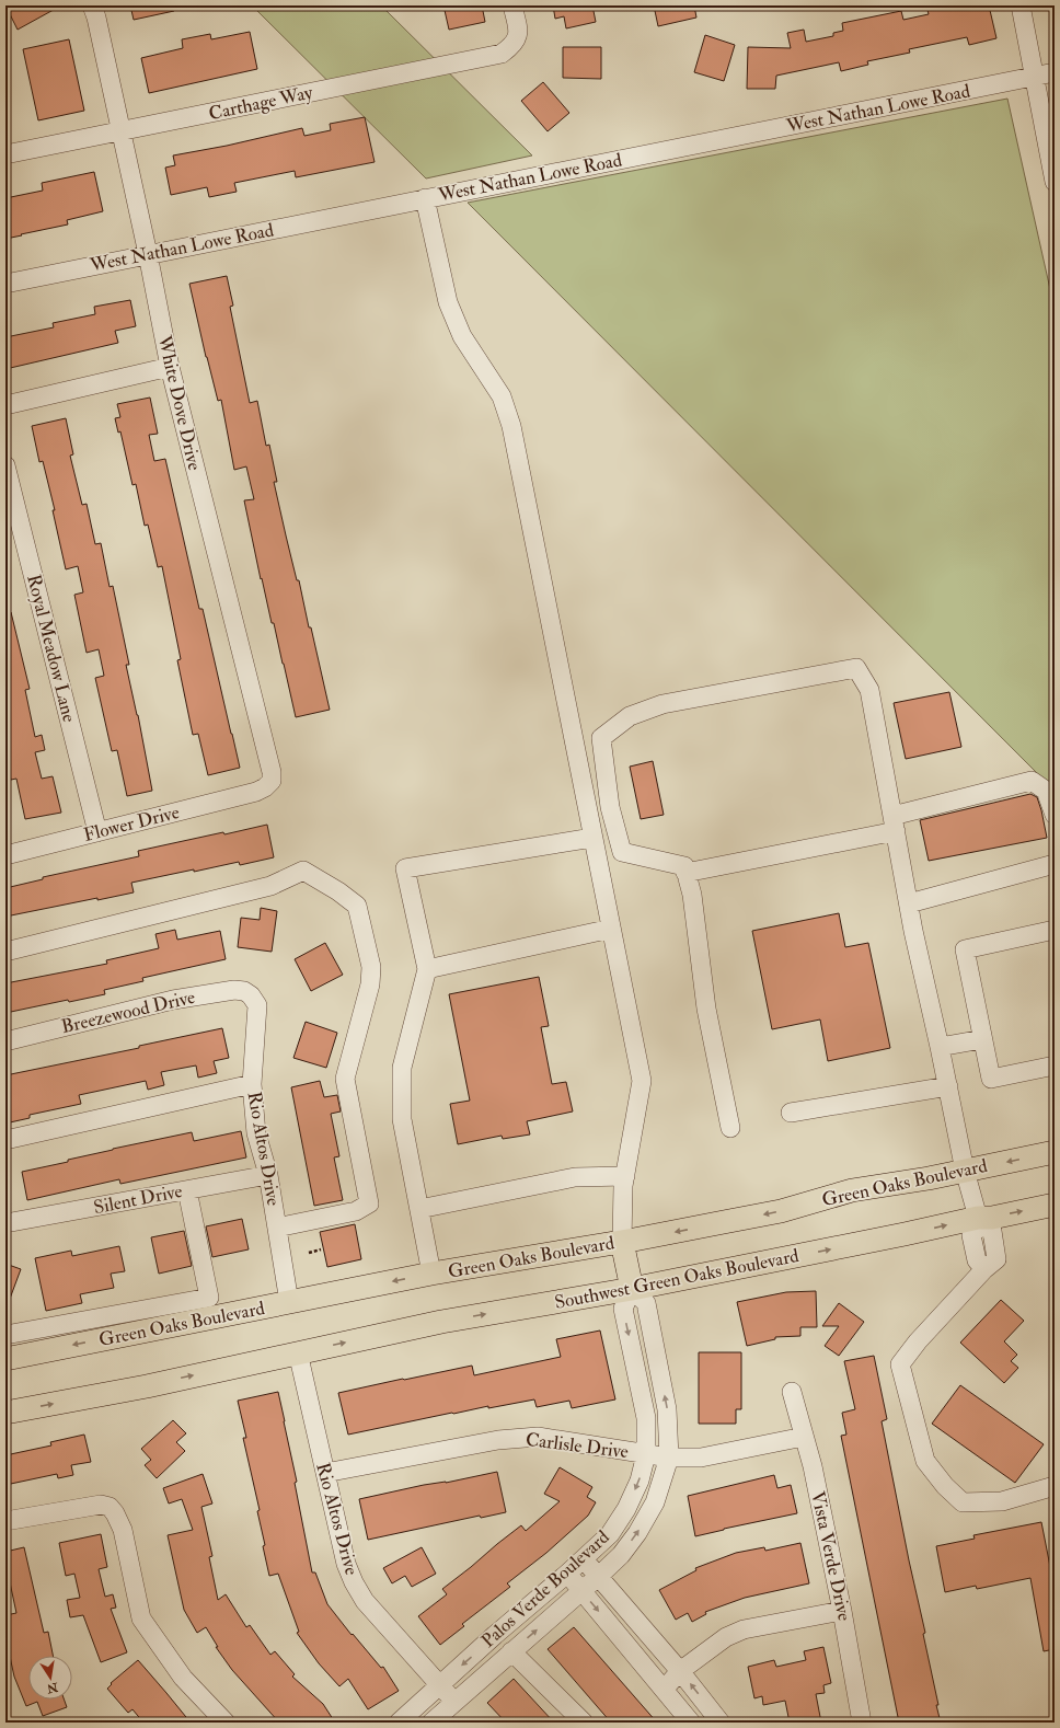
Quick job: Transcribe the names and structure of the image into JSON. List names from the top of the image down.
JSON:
{
  "streets": {
    "main road": ["Green Oaks Boulevard", "Southwest Green Oaks Boulevard"],
    "street": [
      "Carthage Way",
      "West Nathan Lowe Road",
      "White Dove Drive",
      "Royal Meadow Lane",
      "Flower Drive",
      "Breezewood Drive",
      "Rio Altos Drive",
      "Silent Drive",
      "Carlisle Drive",
      "Vista Verde Drive",
      "Palos Verde Boulevard"
    ]
  },
  "crossings": [
    ["Carthage Way", "White Dove Drive"],
    ["West Nathan Lowe Road", "White Dove Drive"],
    ["White Dove Drive", "Flower Drive"],
    ["Royal Meadow Lane", "Flower Drive"],
    ["Breezewood Drive", "Rio Altos Drive"],
    ["Rio Altos Drive", "Green Oaks Boulevard"],
    ["Rio Altos Drive", "Silent Drive"],
    ["Rio Altos Drive", "Southwest Green Oaks Boulevard"],
    ["Rio Altos Drive", "Carlisle Drive"],
    ["Rio Altos Drive", "Palos Verde Boulevard"],
    ["Southwest Green Oaks Boulevard", "Palos Verde Boulevard"],
    ["Carlisle Drive", "Vista Verde Drive"],
    ["Carlisle Drive", "Palos Verde Boulevard"]
  ],
  "one_way": ["Southwest Green Oaks Boulevard"],
  "north": "bottom"
}
